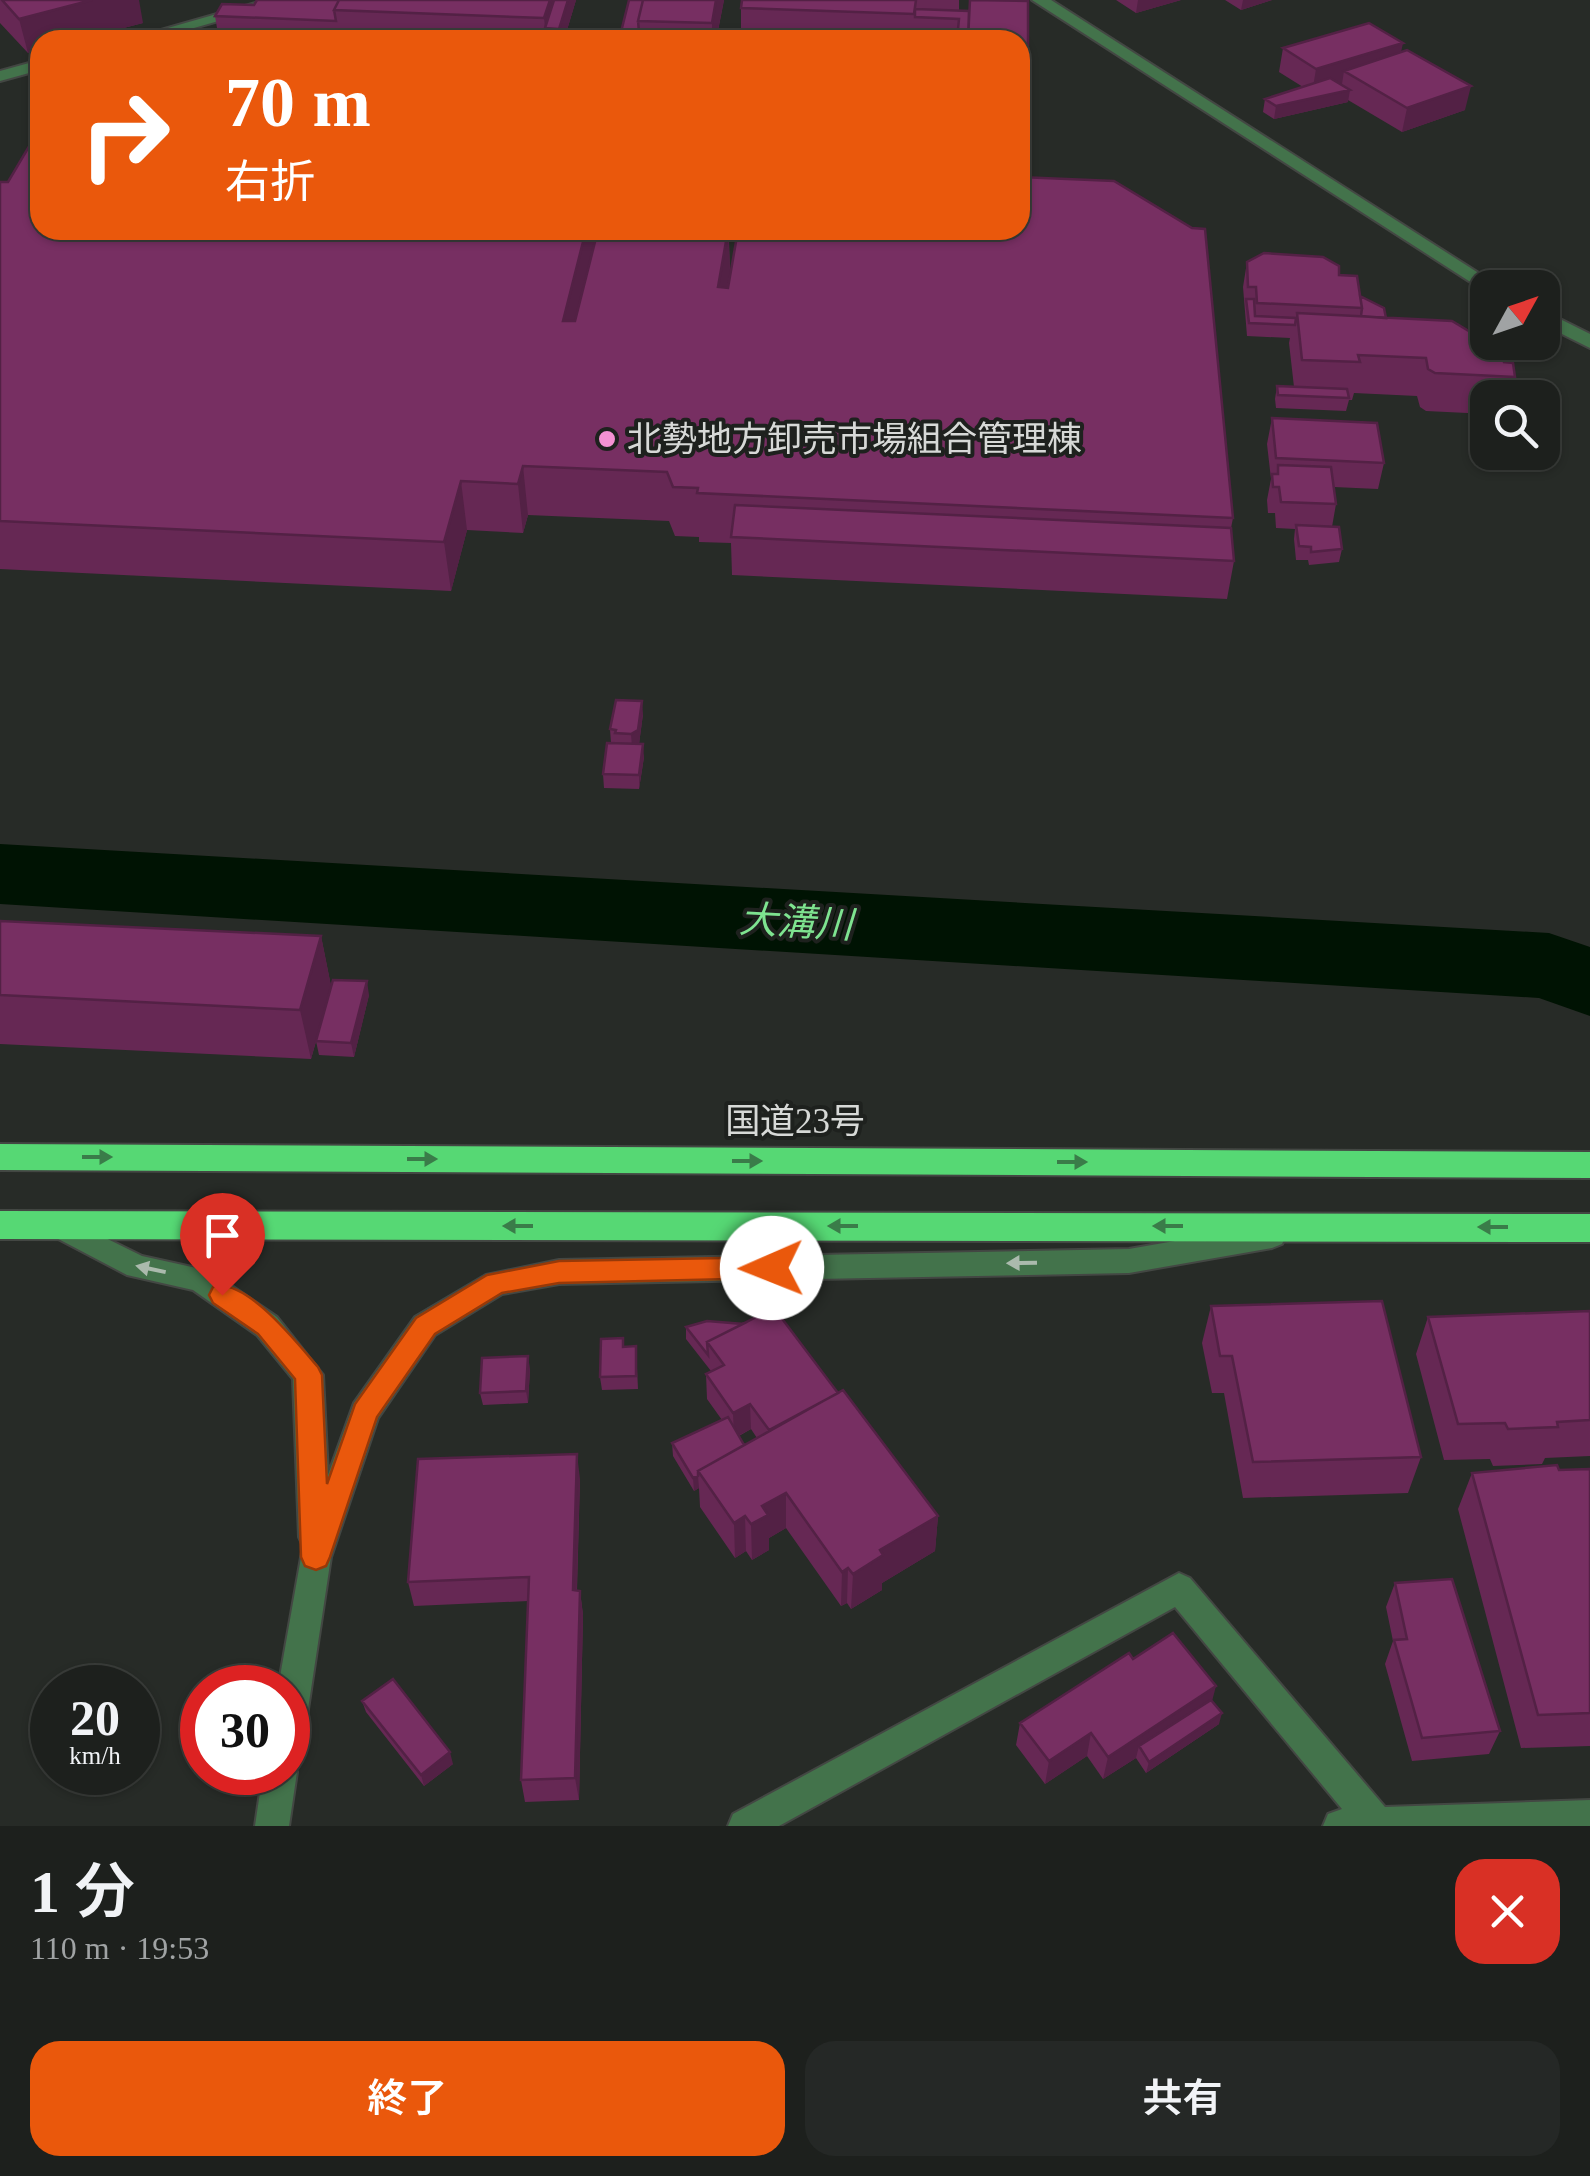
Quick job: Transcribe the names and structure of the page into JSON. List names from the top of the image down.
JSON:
{
  "streets": {
    "highway": ["国道23号"]
  },
  "water": ["大溝川"],
  "places": ["北勢地方卸売市場組合管理棟"],
  "north": "top right",
  "page": {
    "turn": ["70 m", "右折"],
    "speed": "20 km/h",
    "limit": "30",
    "heading": ["1 分", "110 m · 19:53"],
    "buttons": ["終了", "共有"]
  }
}
